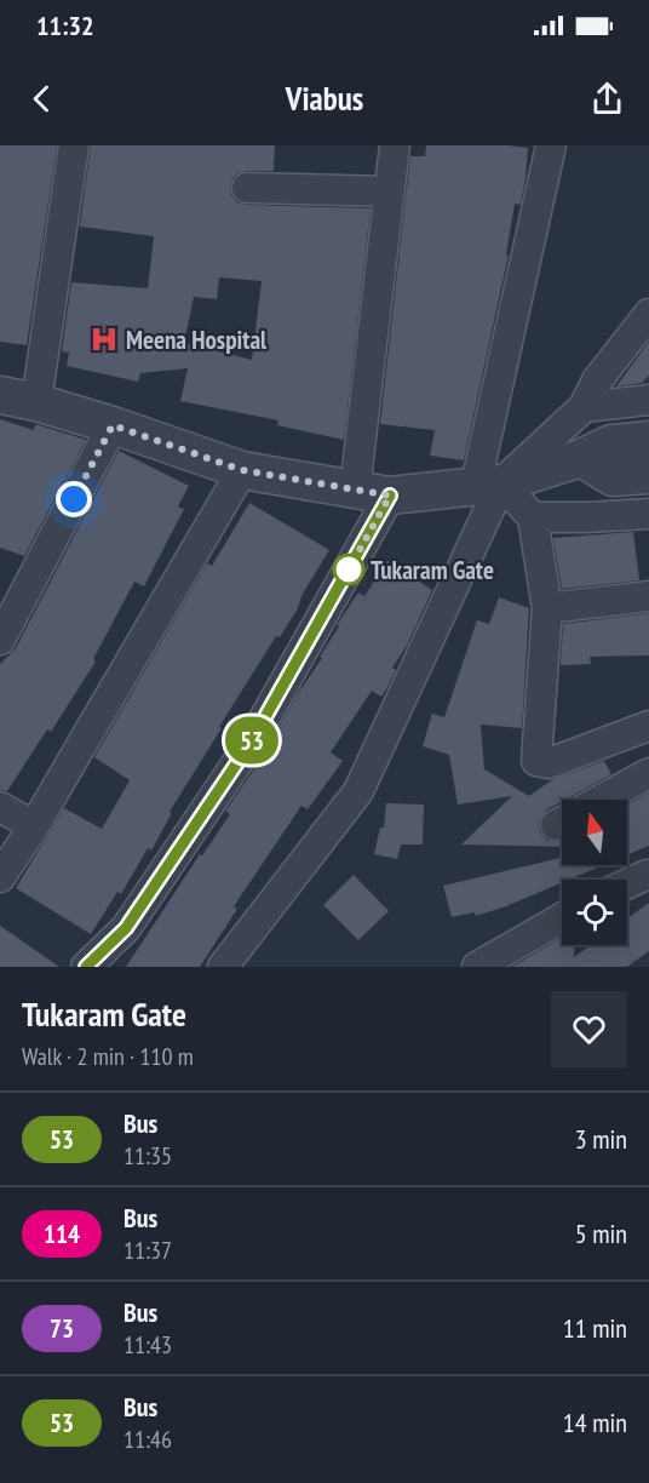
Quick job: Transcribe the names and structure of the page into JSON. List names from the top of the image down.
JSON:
{
  "places": {
    "hospital": ["Meena Hospital"],
    "other": ["Tukaram Gate"]
  },
  "lines": ["bus line 53"],
  "north": "top",
  "page": {
    "status": "11:32",
    "header": "Viabus",
    "on_map": "53",
    "heading": ["Tukaram Gate", "Walk · 2 min · 110 m"],
    "list": [
      {
        "mark": "53",
        "name": "Bus",
        "note": "11:35",
        "value": "3 min"
      },
      {
        "mark": "114",
        "name": "Bus",
        "note": "11:37",
        "value": "5 min"
      },
      {
        "mark": "73",
        "name": "Bus",
        "note": "11:43",
        "value": "11 min"
      },
      {
        "mark": "53",
        "name": "Bus",
        "note": "11:46",
        "value": "14 min"
      }
    ]
  }
}
